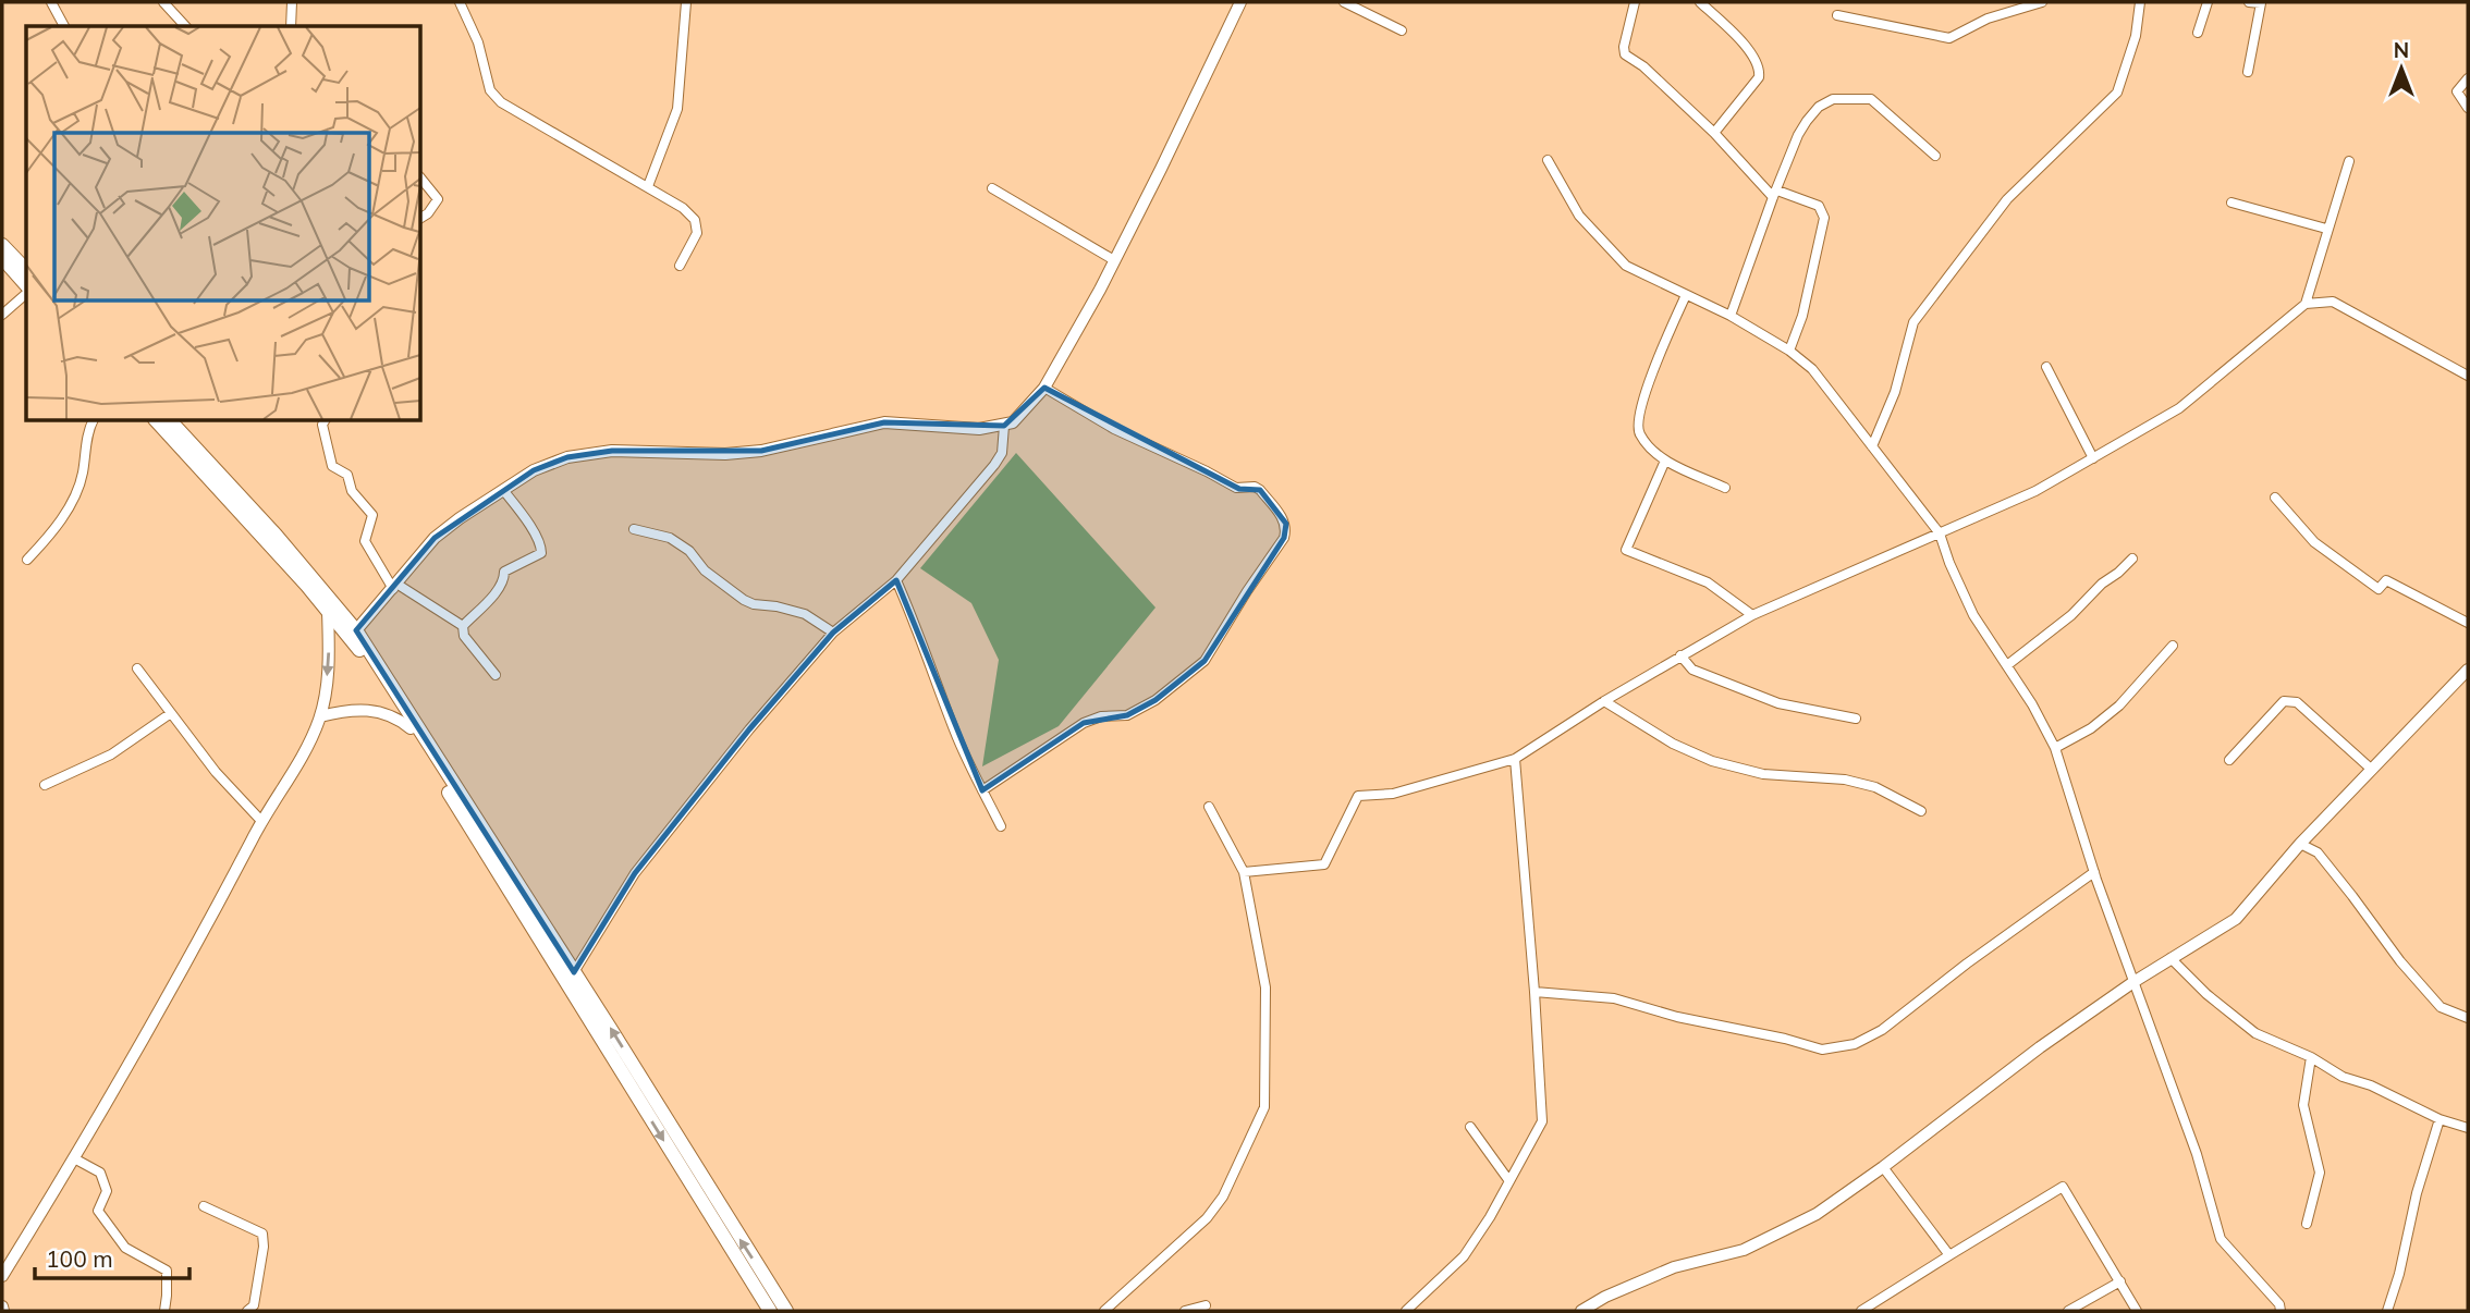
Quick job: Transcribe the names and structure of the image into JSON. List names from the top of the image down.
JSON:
{
  "scale_bar": "100 m",
  "north": "top"
}
